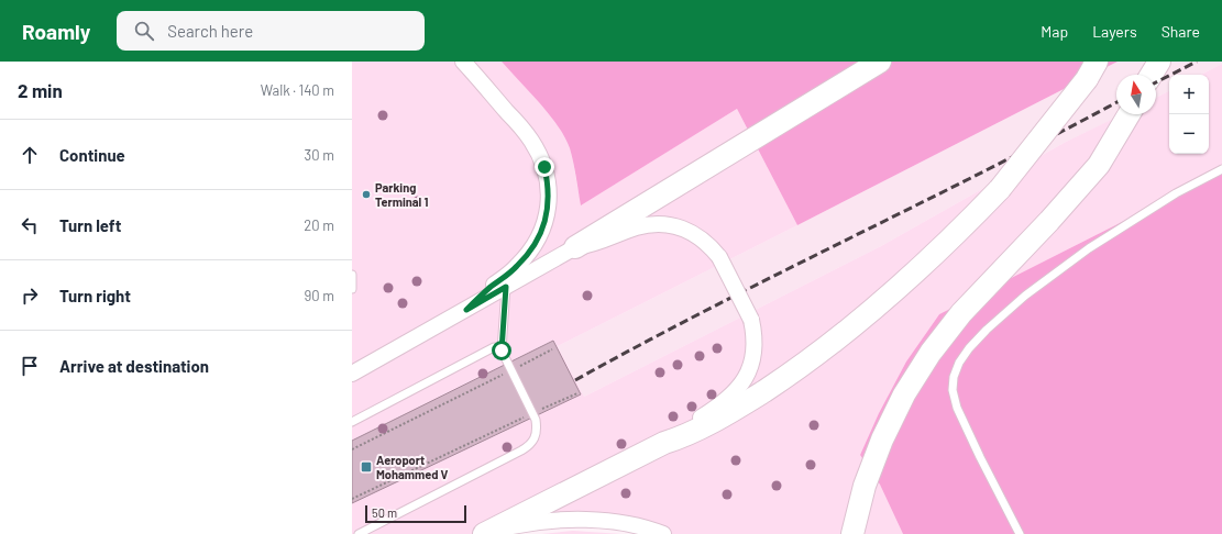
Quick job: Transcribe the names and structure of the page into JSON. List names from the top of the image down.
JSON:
{
  "places": {
    "other": ["Parking Terminal 1"],
    "transit": ["Aeroport Mohammed V"]
  },
  "scale_bar": "50 m",
  "north": "top",
  "page": {
    "header": "Roamly",
    "search": "Search here",
    "nav": ["Map", "Layers", "Share"],
    "heading": ["2 min", "Walk · 140 m"],
    "map_buttons": ["+", "−"],
    "list": [
      ["Continue", "30 m"],
      ["Turn left", "20 m"],
      ["Turn right", "90 m"],
      "Arrive at destination"
    ],
    "scale": "50 m"
  }
}
